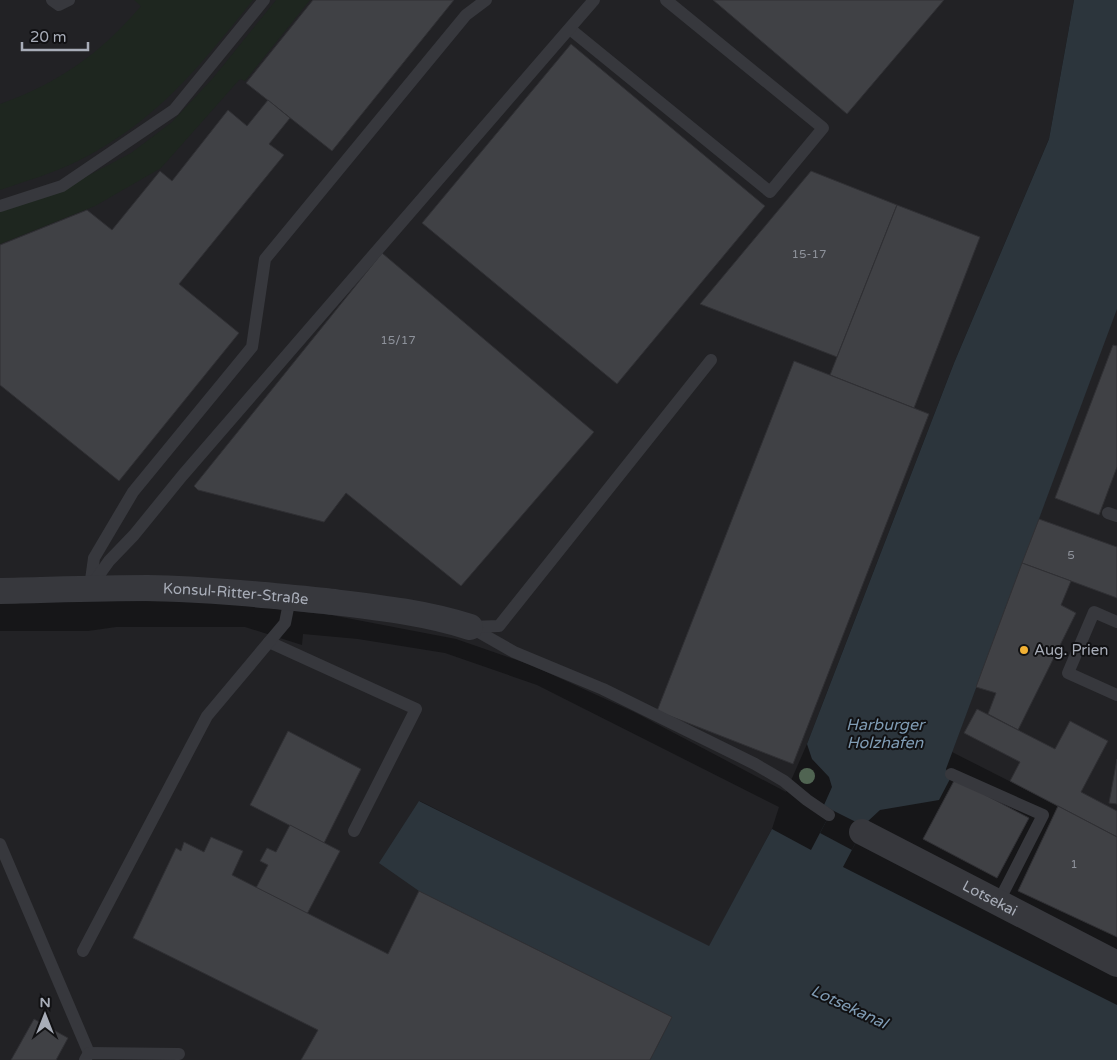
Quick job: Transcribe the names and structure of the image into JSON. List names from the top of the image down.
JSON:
{
  "streets": {
    "street": ["Konsul-Ritter-Straße", "Lotsekai"]
  },
  "water": ["Harburger Holzhafen", "Lotsekanal"],
  "places": ["Aug. Prien"],
  "house_numbers": [
    "15-17",
    "15/17",
    "5",
    "1"
  ],
  "scale_bar": "20 m",
  "north": "top"
}
